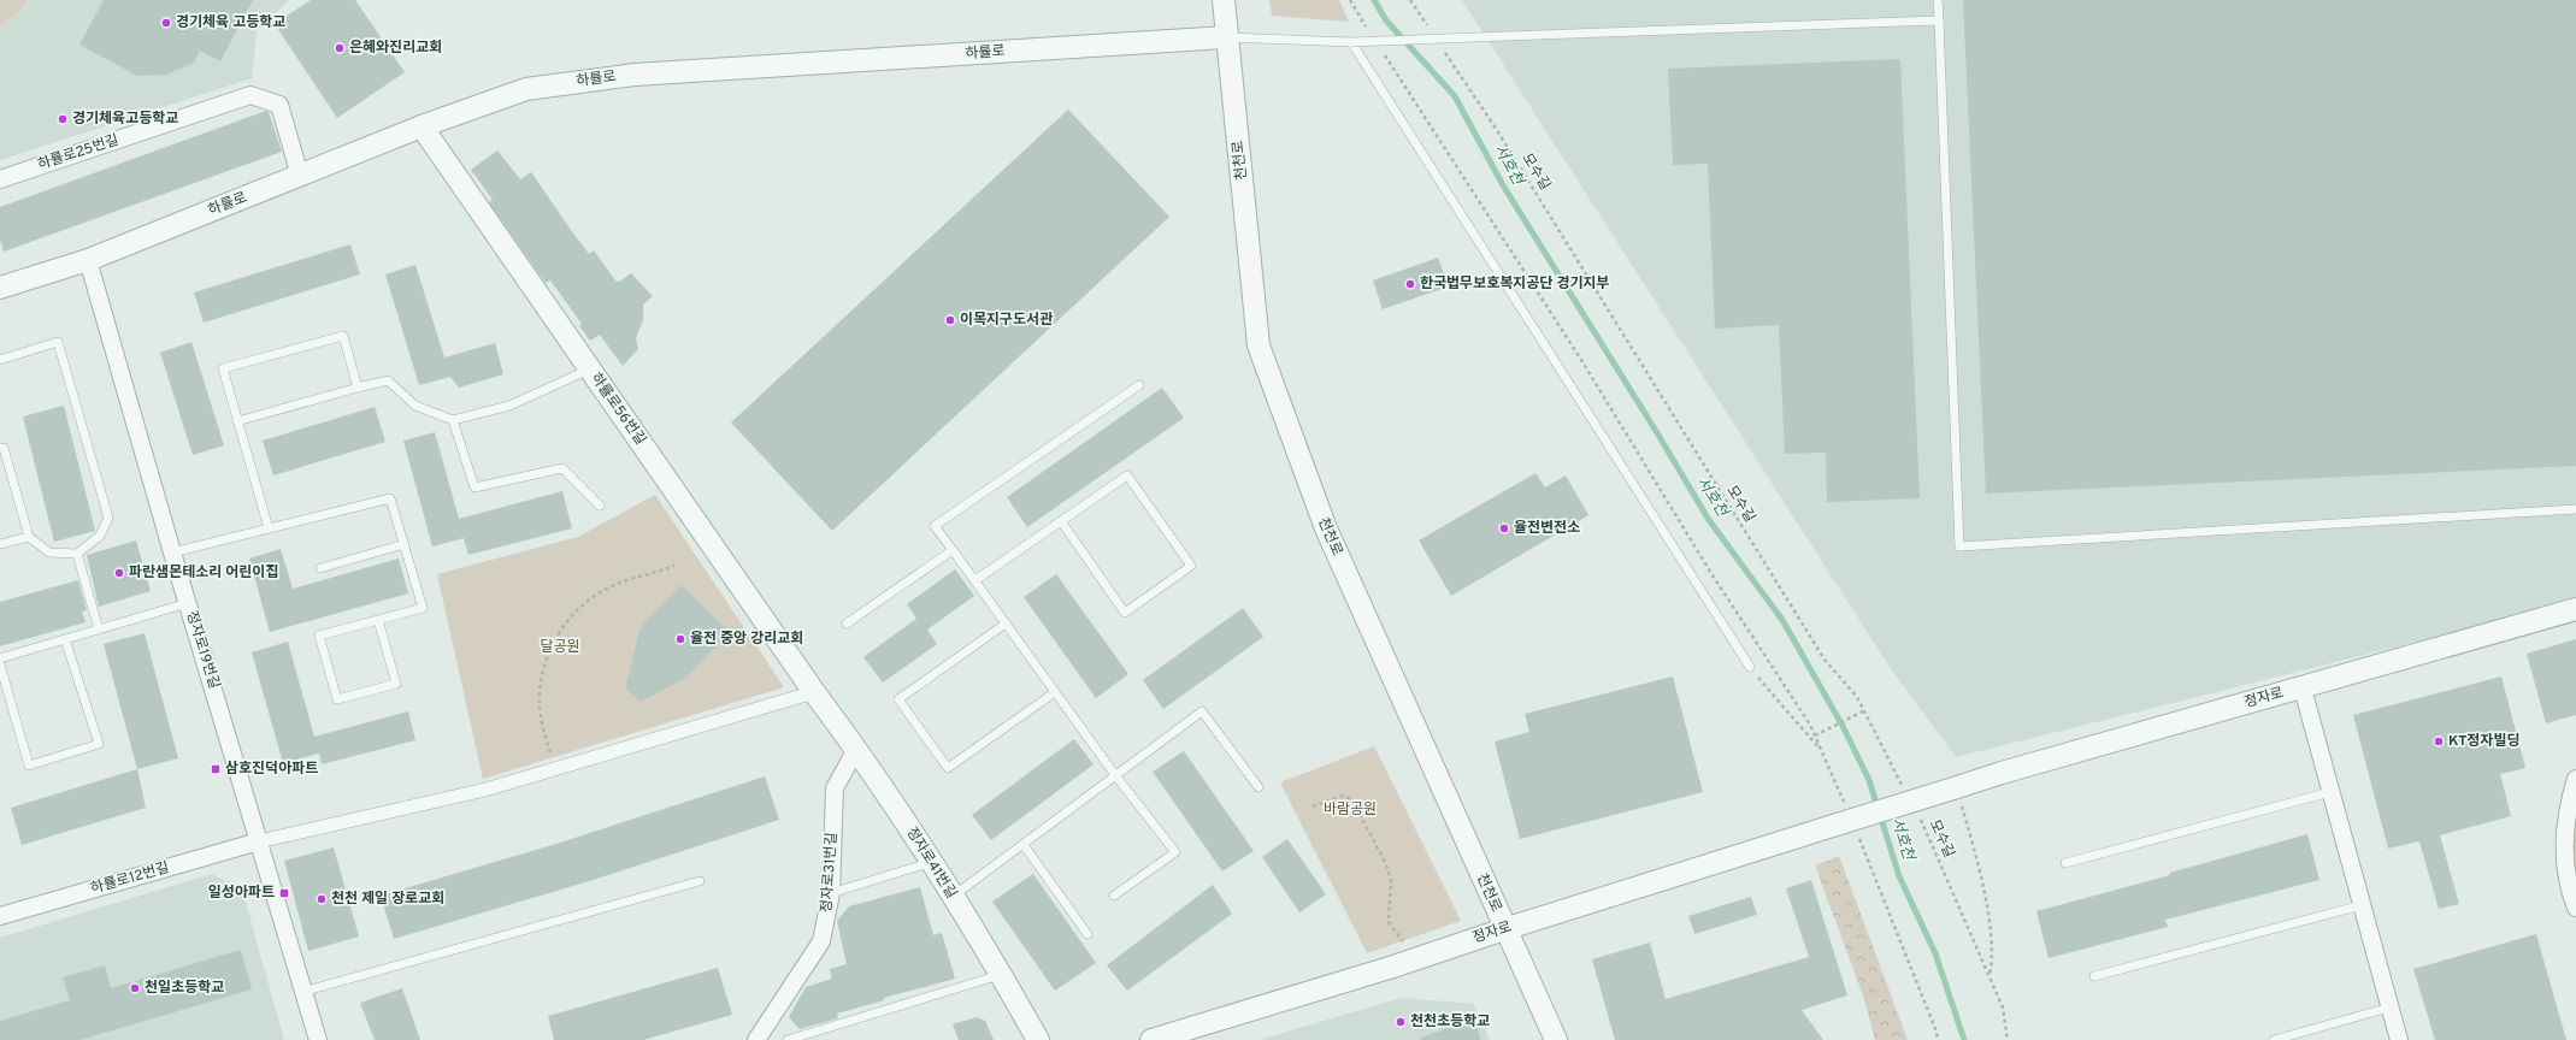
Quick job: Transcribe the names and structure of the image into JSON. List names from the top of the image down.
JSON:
{
  "streets": {
    "street": [
      "하률로",
      "하률로25번길",
      "천천로",
      "하률로56번길",
      "정자로19번길",
      "정자로",
      "정자로41번길",
      "정자로31번길",
      "하률로12번길"
    ],
    "path": ["모수길"]
  },
  "crossings": [
    ["하률로", "하률로25번길"],
    ["하률로", "천천로"],
    ["하률로", "하률로56번길"],
    ["하률로", "정자로19번길"],
    ["천천로", "정자로"],
    ["하률로56번길", "정자로41번길"],
    ["정자로19번길", "하률로12번길"],
    ["정자로41번길", "정자로31번길"]
  ],
  "water": ["서호천"],
  "parks": ["달공원", "바람공원"],
  "places": {
    "other": [
      "경기체육 고등학교",
      "은혜와진리교회",
      "경기체육고등학교",
      "한국법무보호복지공단 경기지부",
      "이목지구도서관",
      "율전변전소",
      "파란샘몬테소리 어린이집",
      "율전 중앙 강리교회",
      "KT정자빌딩",
      "천천 제일 장로교회",
      "천일초등학교",
      "천천초등학교"
    ],
    "transit": ["삼호진덕아파트", "일성아파트"]
  }
}
